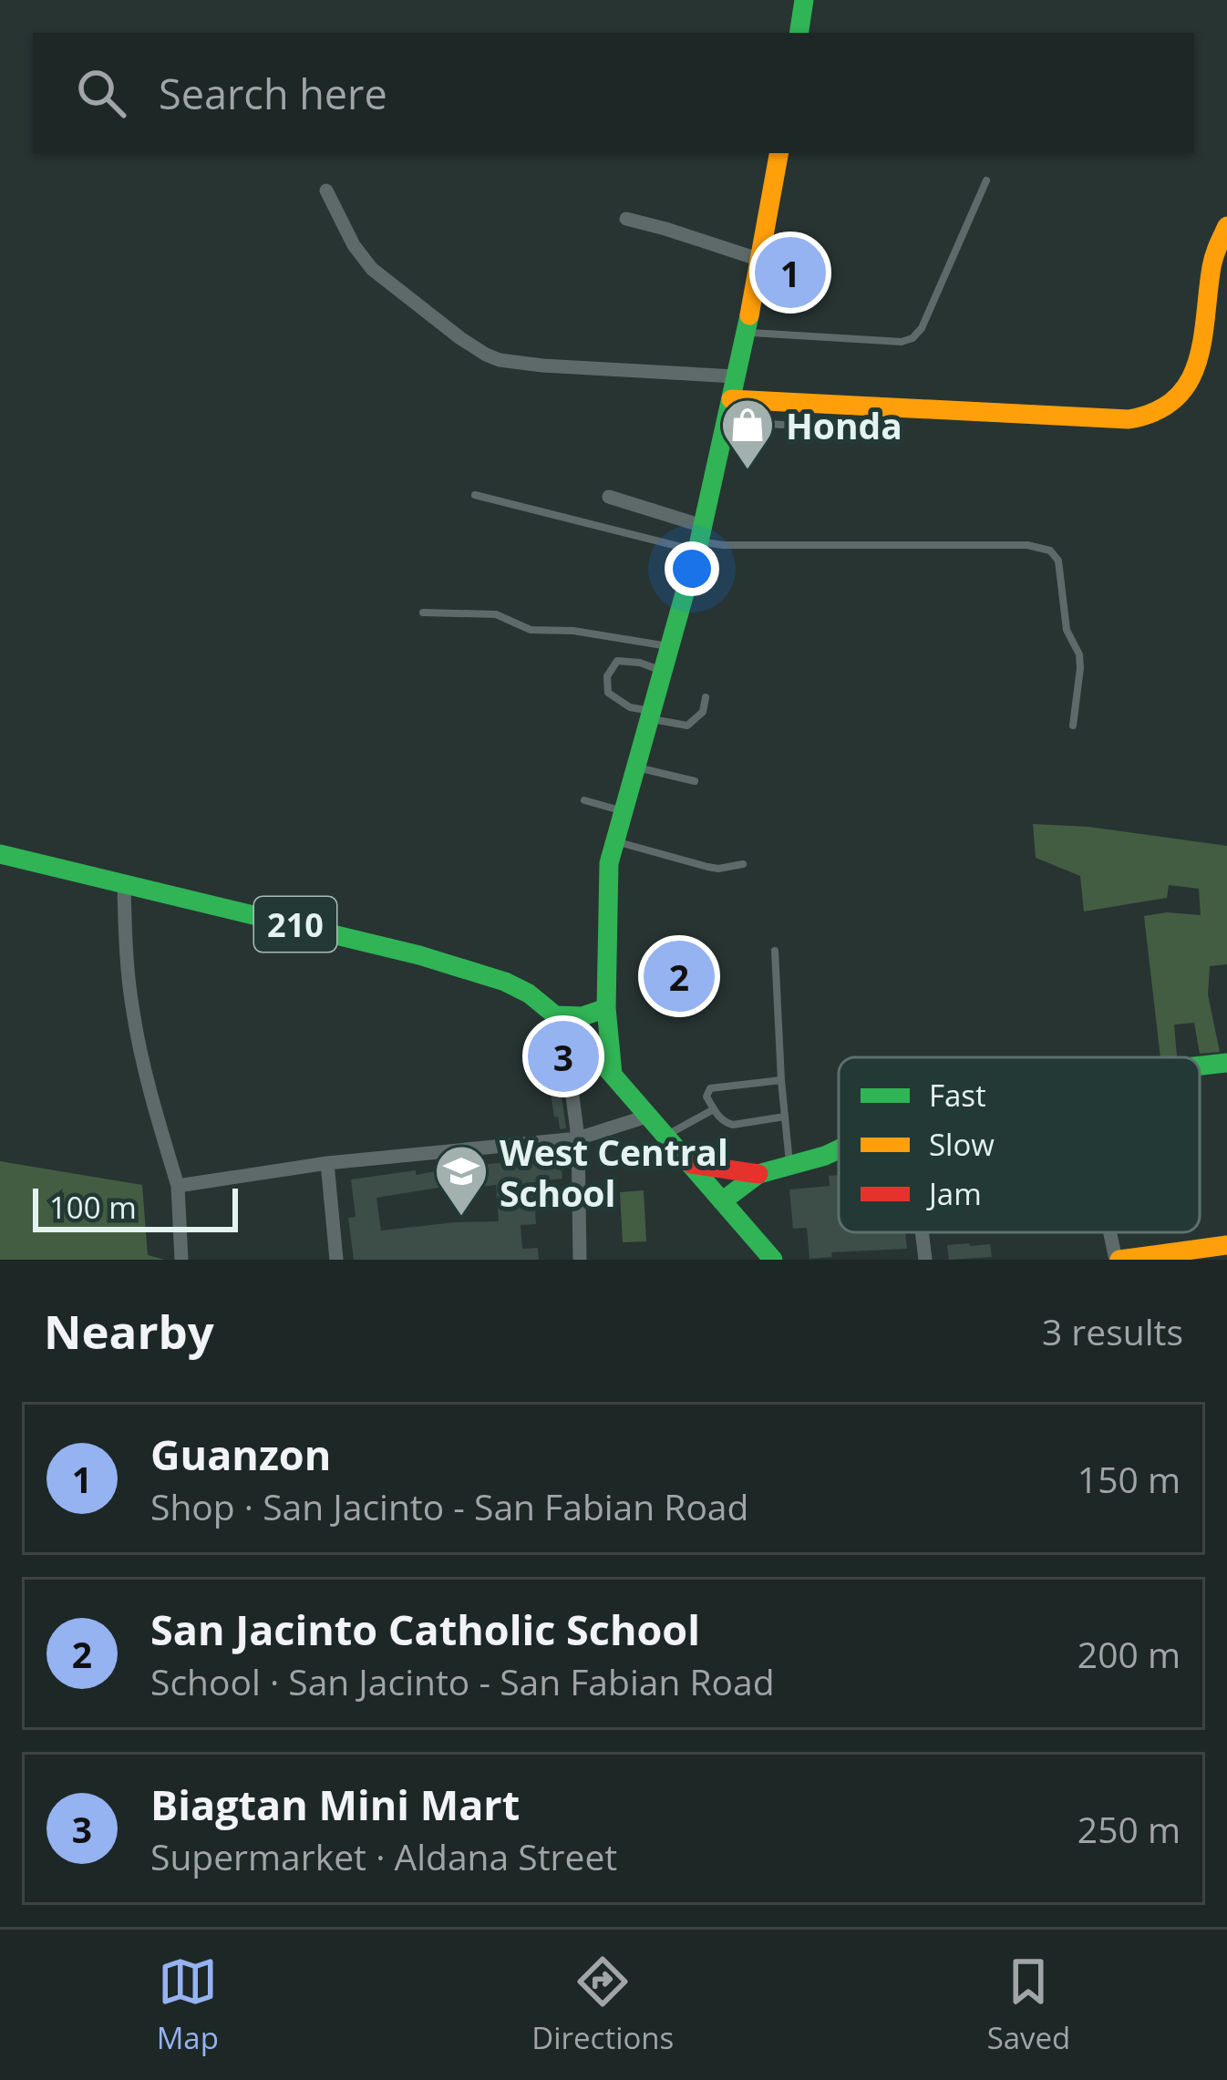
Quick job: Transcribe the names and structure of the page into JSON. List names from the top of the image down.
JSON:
{
  "streets": {
    "main road": ["210"]
  },
  "places": {
    "shop": ["Honda"],
    "school or university": ["West Central School"]
  },
  "legend": ["Fast", "Slow", "Jam"],
  "scale_bar": "100 m",
  "page": {
    "search": "Search here",
    "pins": ["1", "2", "3"],
    "scale": "100 m",
    "heading": ["Nearby", "3 results"],
    "list": [
      {
        "mark": "1",
        "name": "Guanzon",
        "note": "Shop · San Jacinto - San Fabian Road",
        "value": "150 m"
      },
      {
        "mark": "2",
        "name": "San Jacinto Catholic School",
        "note": "School · San Jacinto - San Fabian Road",
        "value": "200 m"
      },
      {
        "mark": "3",
        "name": "Biagtan Mini Mart",
        "note": "Supermarket · Aldana Street",
        "value": "250 m"
      }
    ],
    "nav": ["Map", "Directions", "Saved"]
  }
}
